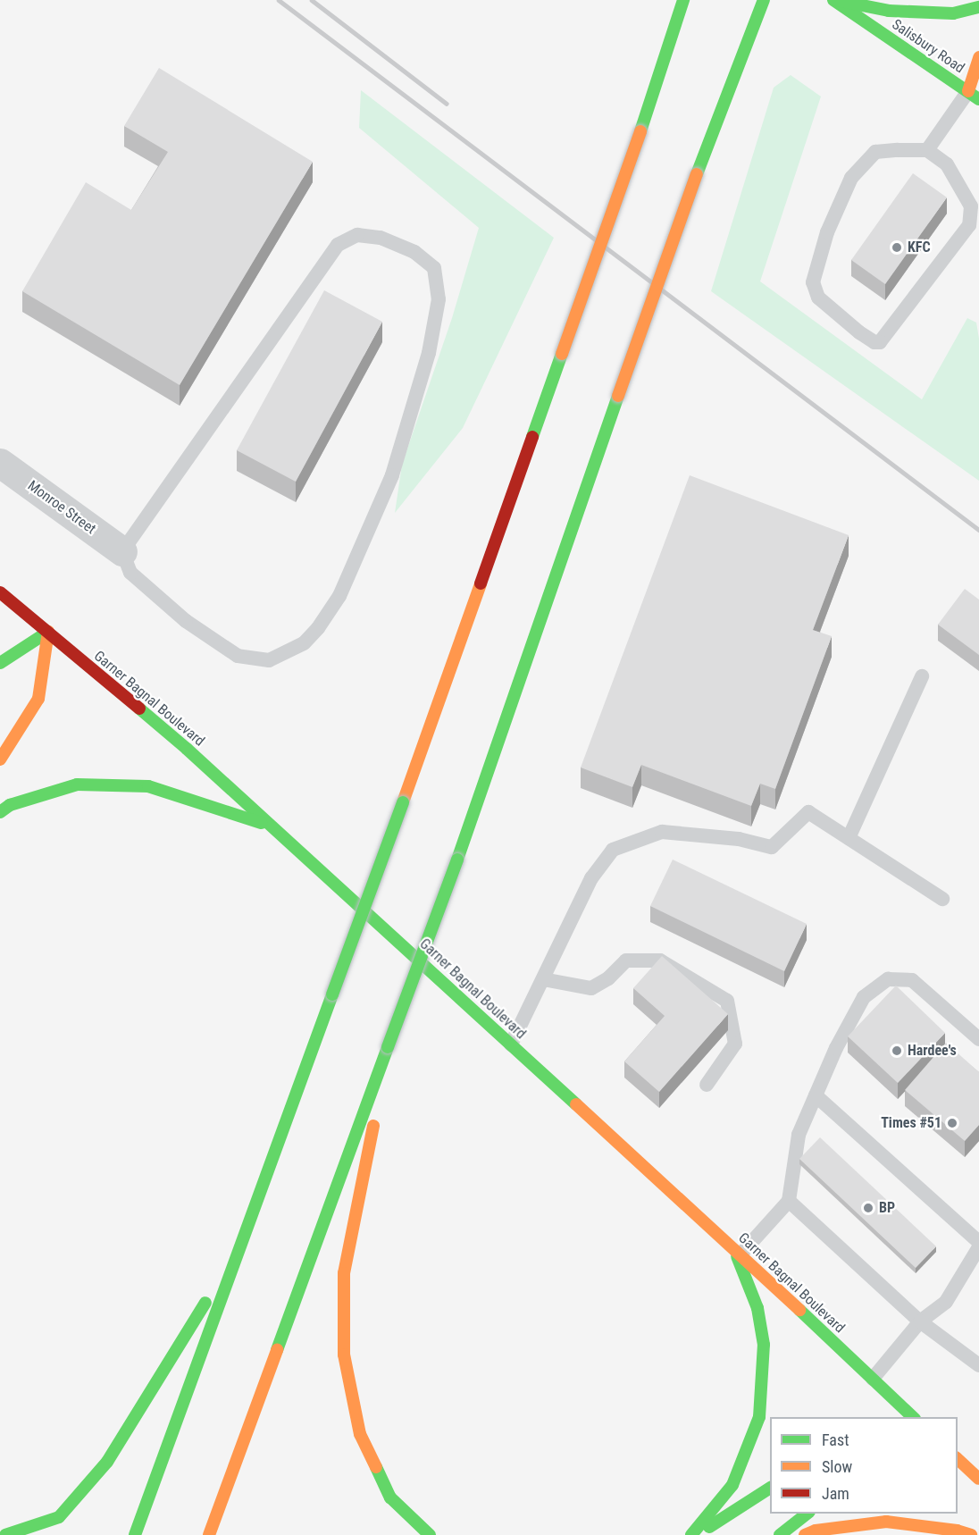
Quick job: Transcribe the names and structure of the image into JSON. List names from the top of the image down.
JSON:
{
  "streets": {
    "main road": ["Salisbury Road", "Garner Bagnal Boulevard"],
    "street": ["Monroe Street"]
  },
  "places": [
    "KFC",
    "Hardee's",
    "Times #51",
    "BP"
  ],
  "legend": ["Fast", "Slow", "Jam"]
}
